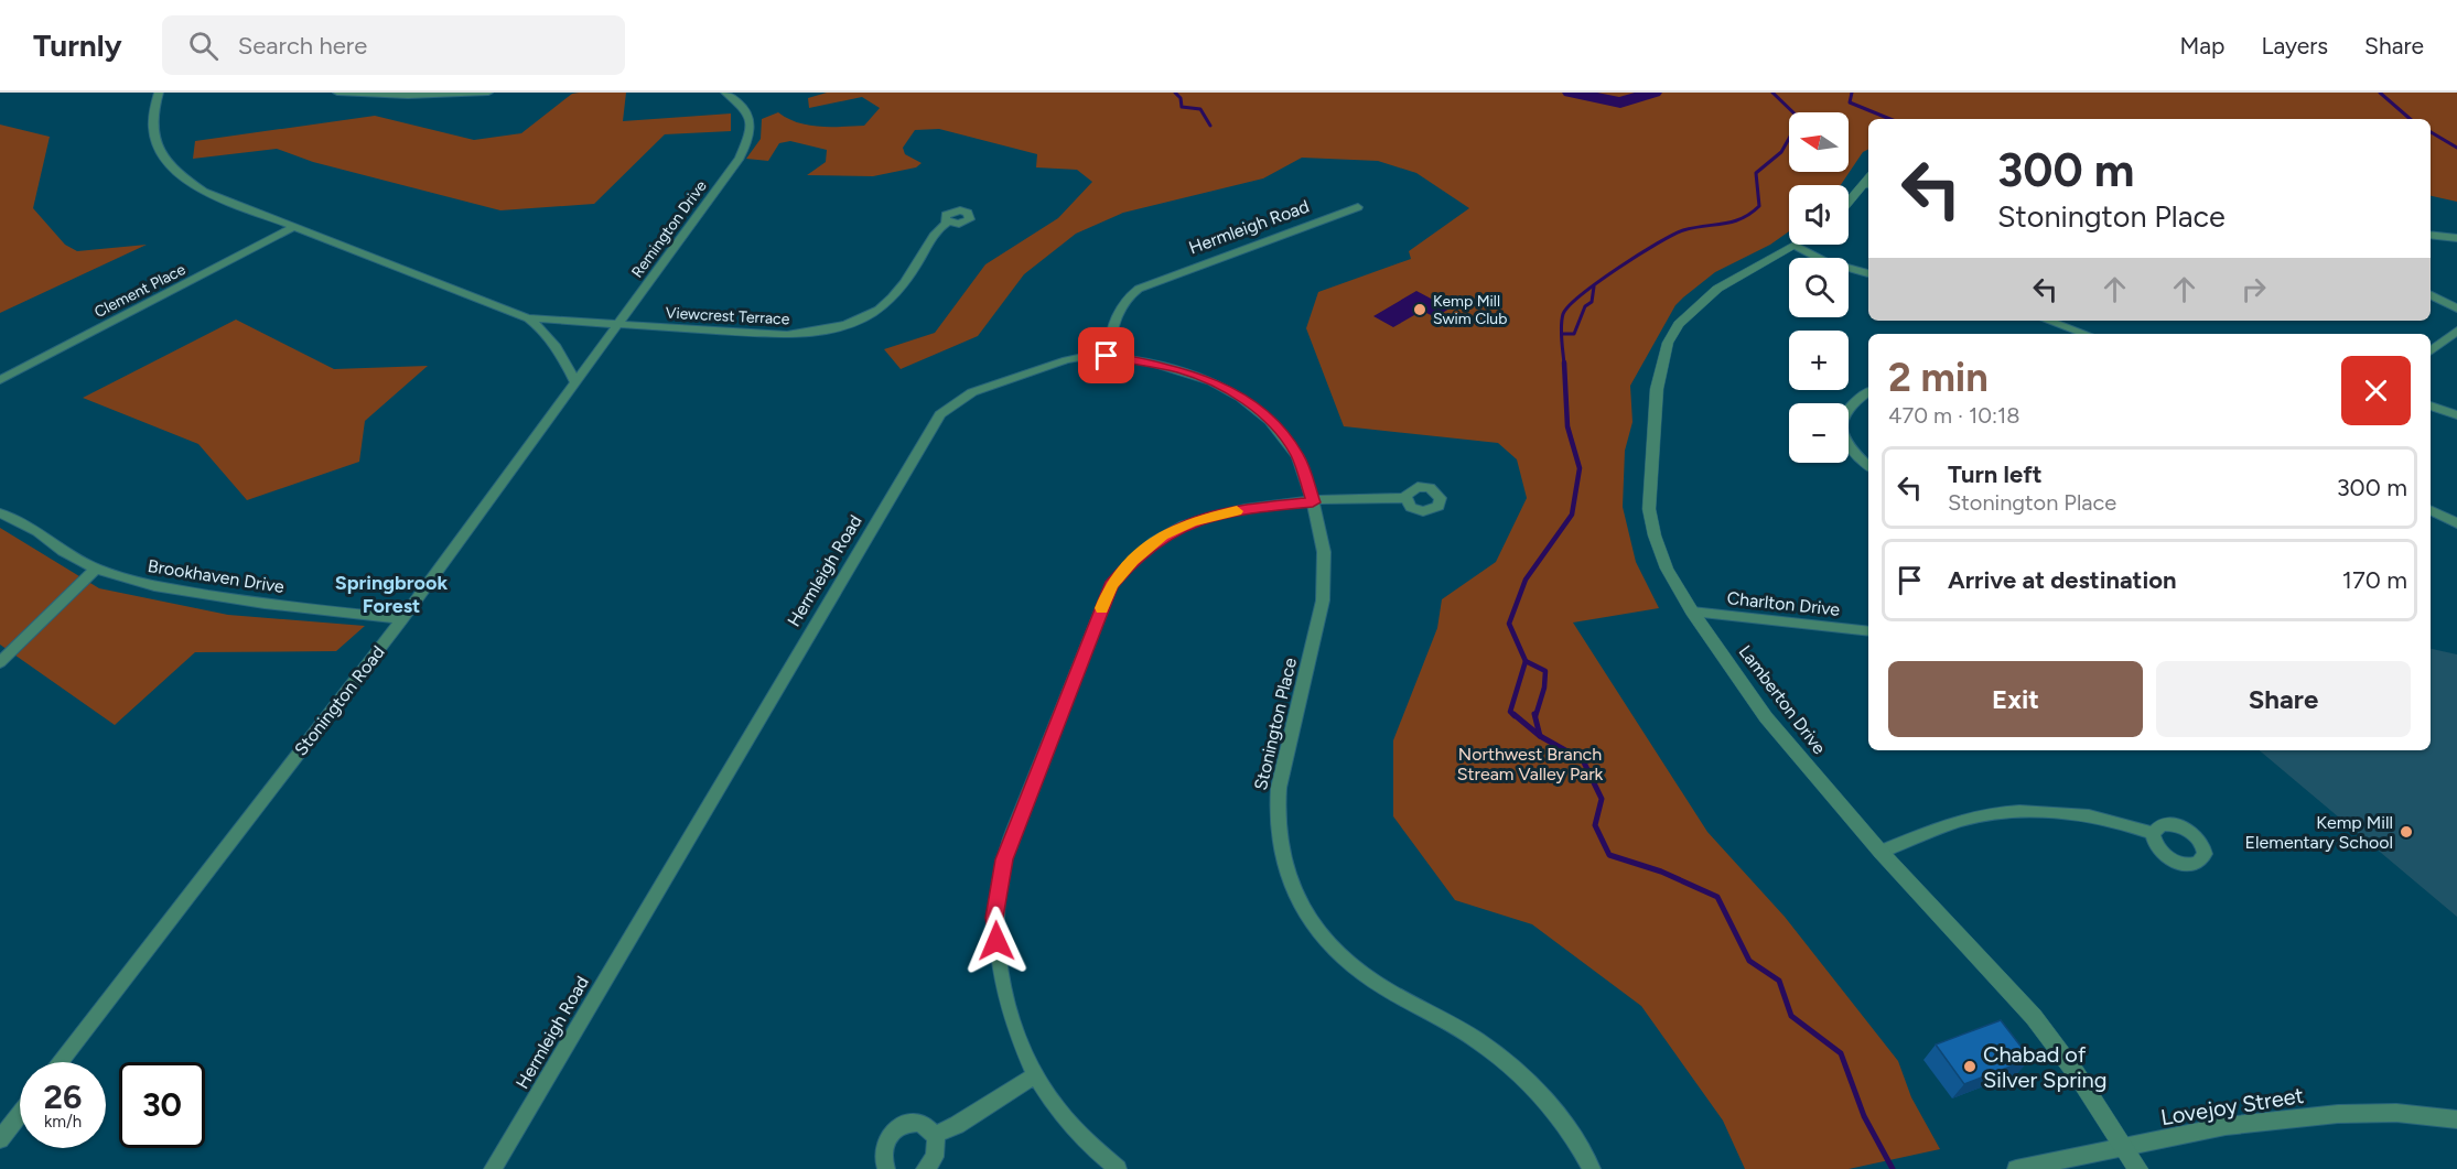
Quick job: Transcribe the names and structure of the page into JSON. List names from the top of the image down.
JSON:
{
  "streets": {
    "street": [
      "Hermleigh Road",
      "Remington Drive",
      "Clement Place",
      "Viewcrest Terrace",
      "Brookhaven Drive",
      "Charlton Drive",
      "Lamberton Drive",
      "Stonington Road",
      "Stonington Place",
      "Lovejoy Street"
    ]
  },
  "crossings": [
    ["Hermleigh Road", "Stonington Place"],
    ["Remington Drive", "Viewcrest Terrace"],
    ["Remington Drive", "Stonington Road"],
    ["Brookhaven Drive", "Stonington Road"],
    ["Charlton Drive", "Lamberton Drive"],
    ["Lamberton Drive", "Lovejoy Street"]
  ],
  "districts": ["Springbrook Forest"],
  "parks": ["Northwest Branch Stream Valley Park"],
  "places": ["Kemp Mill Swim Club", "Kemp Mill Elementary School", "Chabad of Silver Spring"],
  "north": "left",
  "page": {
    "header": "Turnly",
    "search": "Search here",
    "nav": ["Map", "Layers", "Share"],
    "map_buttons": ["+", "−"],
    "turn": ["300 m", "Stonington Place"],
    "heading": ["2 min", "470 m · 10:18"],
    "list": [
      {
        "name": "Turn left",
        "note": "Stonington Place",
        "value": "300 m"
      },
      {
        "name": "Arrive at destination",
        "value": "170 m"
      }
    ],
    "buttons": ["Exit", "Share"],
    "speed": "26 km/h",
    "limit": "30"
  }
}
